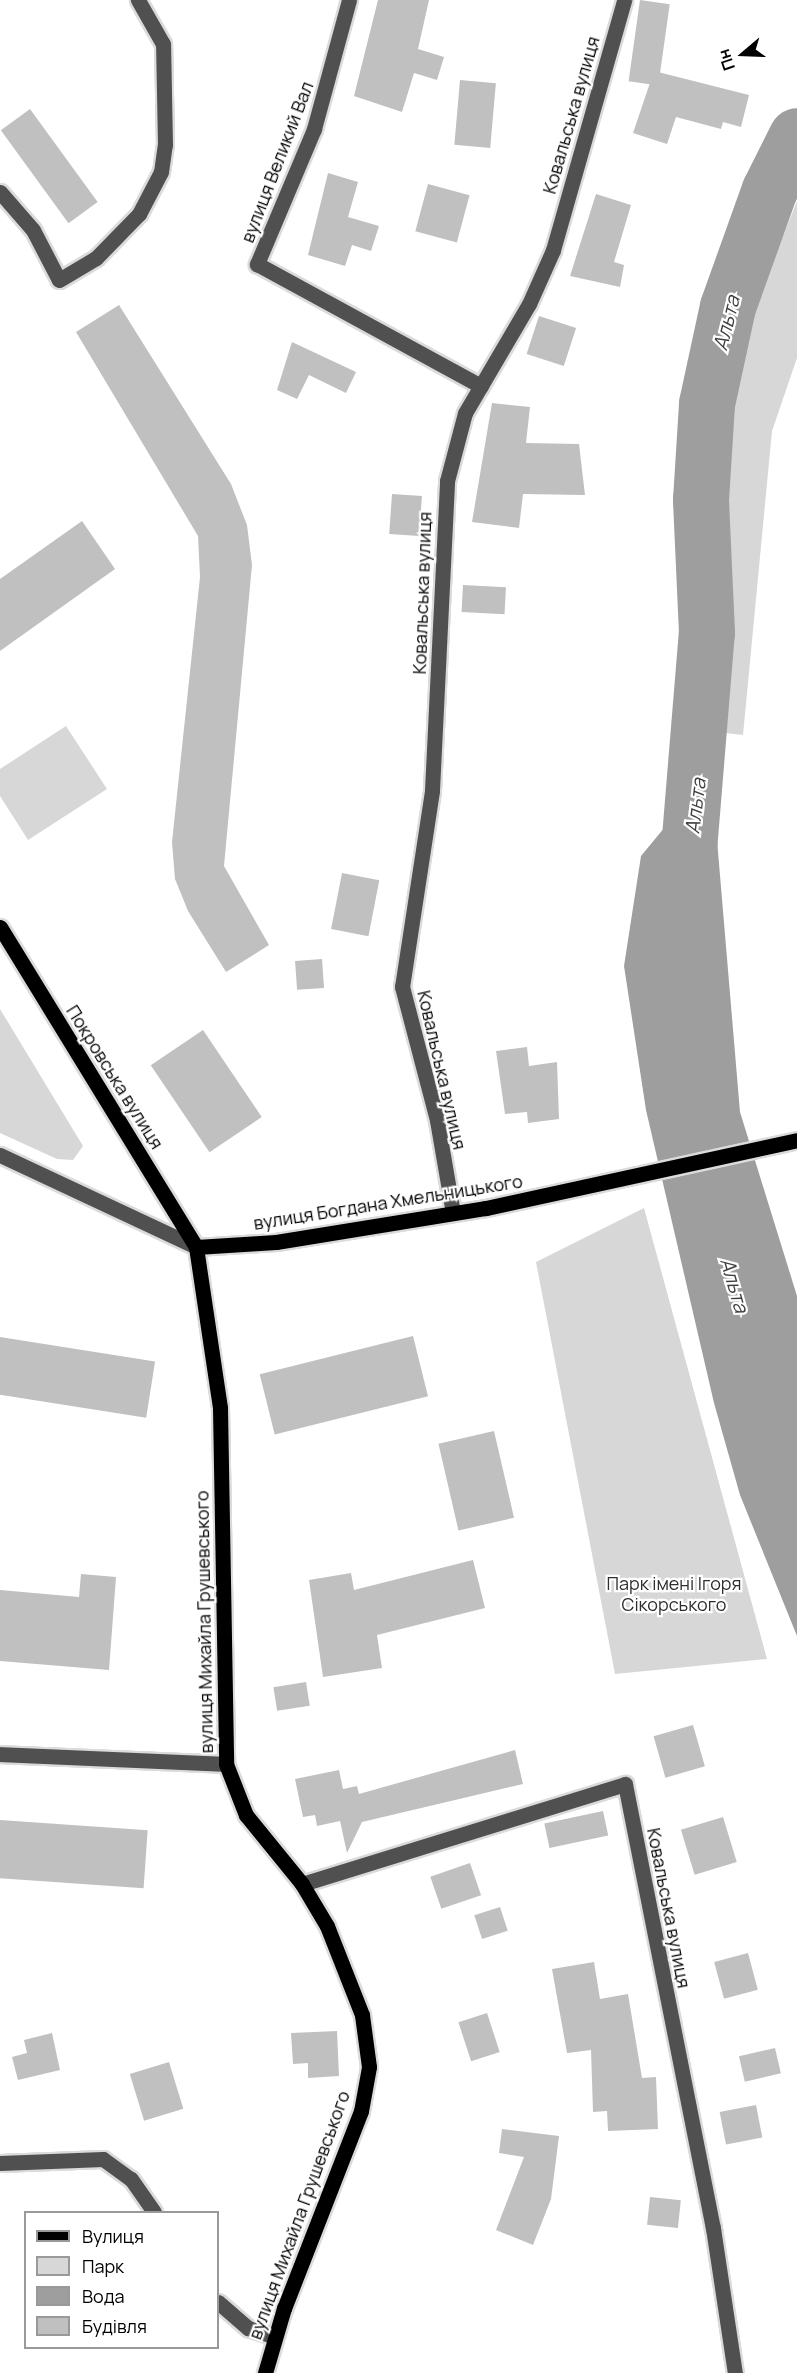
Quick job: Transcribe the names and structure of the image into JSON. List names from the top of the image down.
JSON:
{
  "streets": {
    "main road": ["Покровська вулиця", "вулиця Богдана Хмельницького", "вулиця Михайла Грушевського"],
    "street": ["Ковальська вулиця", "вулиця Великий Вал"]
  },
  "crossings": [
    ["Ковальська вулиця", "вулиця Великий Вал"],
    ["Ковальська вулиця", "вулиця Богдана Хмельницького"],
    ["Ковальська вулиця", "вулиця Михайла Грушевського"],
    ["Покровська вулиця", "вулиця Богдана Хмельницького"],
    ["Покровська вулиця", "вулиця Михайла Грушевського"],
    ["вулиця Богдана Хмельницького", "вулиця Михайла Грушевського"]
  ],
  "water": ["Альта"],
  "parks": ["Парк імені Ігоря Сікорського"],
  "legend": [
    "Вулиця",
    "Парк",
    "Вода",
    "Будівля"
  ],
  "north": "left"
}
